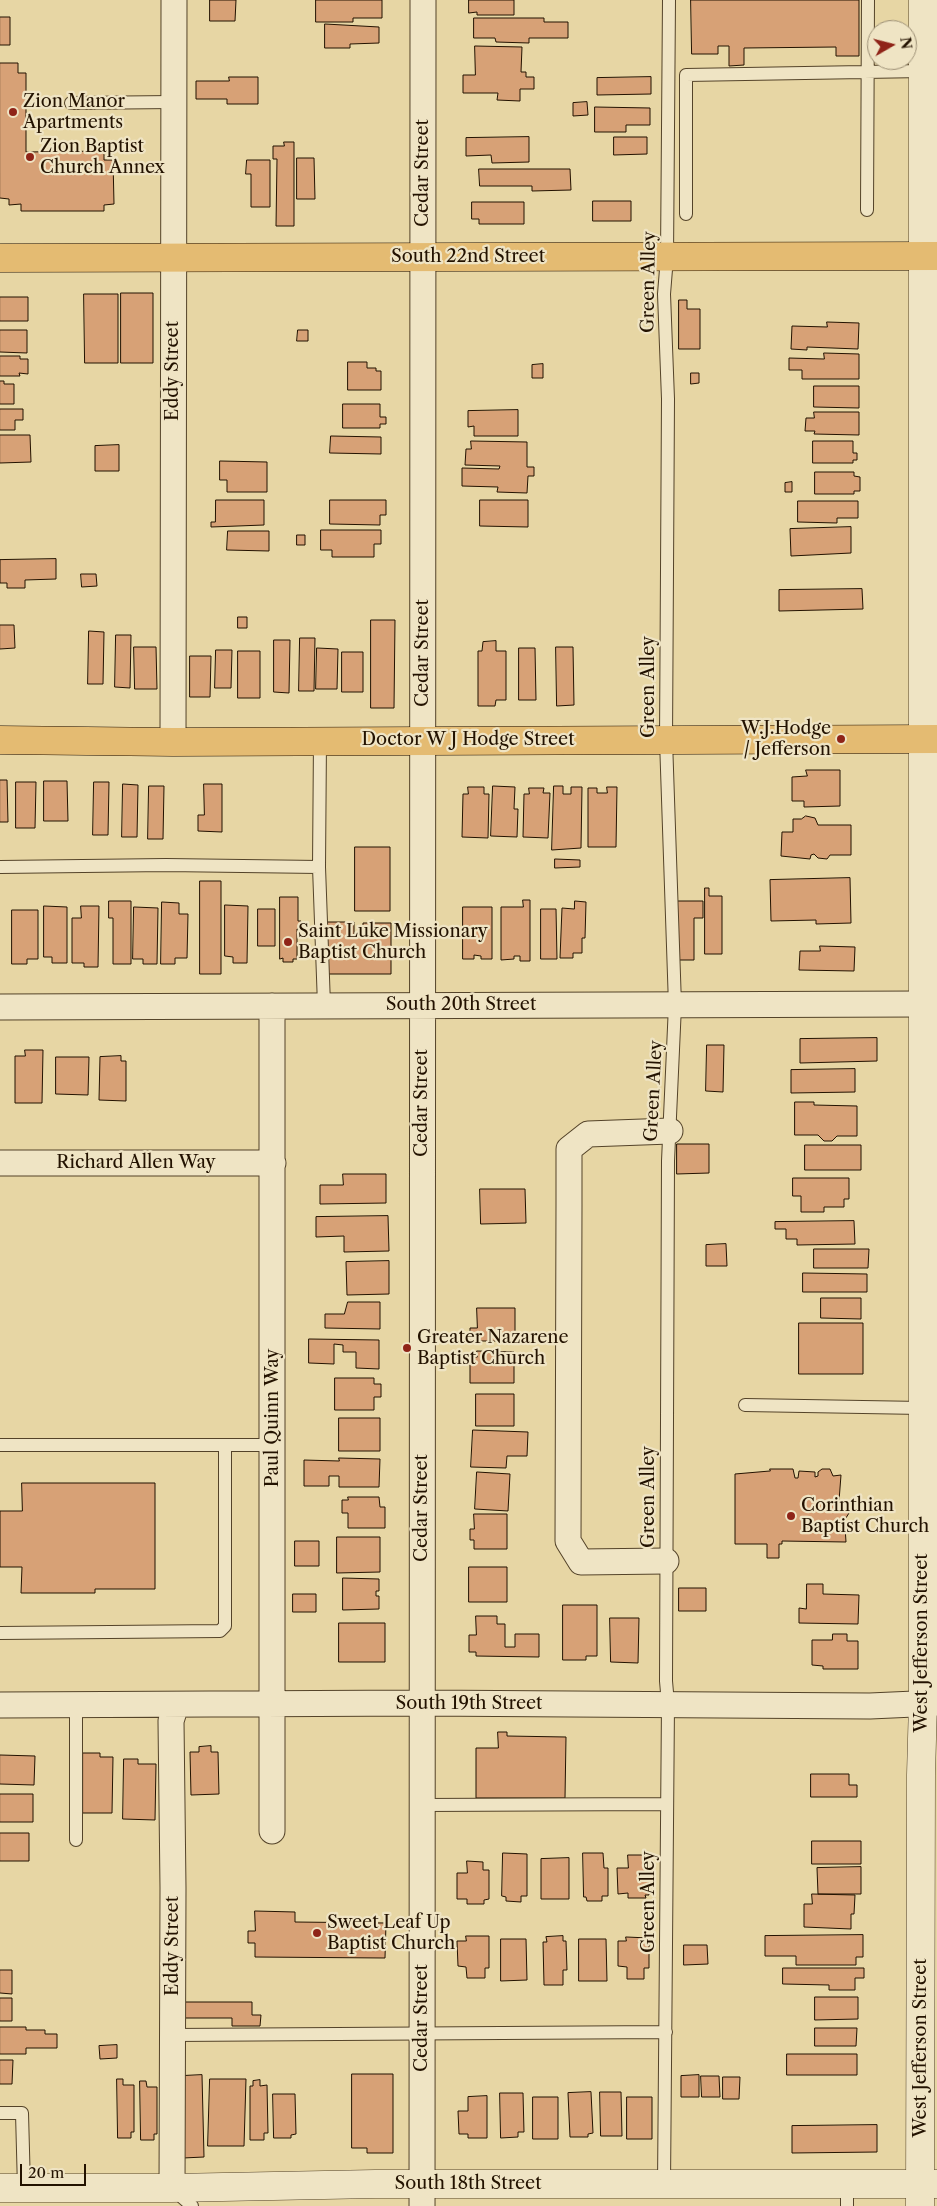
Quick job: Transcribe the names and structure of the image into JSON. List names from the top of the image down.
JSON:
{
  "streets": {
    "main road": ["South 22nd Street", "Doctor W J Hodge Street"],
    "street": [
      "Cedar Street",
      "Eddy Street",
      "South 20th Street",
      "Richard Allen Way",
      "Paul Quinn Way",
      "West Jefferson Street",
      "South 19th Street",
      "South 18th Street"
    ],
    "lane": ["Green Alley"]
  },
  "crossings": [
    ["Cedar Street", "South 22nd Street"],
    ["Cedar Street", "Doctor W J Hodge Street"],
    ["Cedar Street", "South 20th Street"],
    ["Cedar Street", "South 19th Street"],
    ["Cedar Street", "South 18th Street"],
    ["South 22nd Street", "Green Alley"],
    ["South 22nd Street", "Eddy Street"],
    ["South 22nd Street", "West Jefferson Street"],
    ["Green Alley", "Doctor W J Hodge Street"],
    ["Green Alley", "South 20th Street"],
    ["Green Alley", "South 19th Street"],
    ["Green Alley", "South 18th Street"],
    ["Eddy Street", "Doctor W J Hodge Street"],
    ["Eddy Street", "South 19th Street"],
    ["Eddy Street", "South 18th Street"],
    ["Doctor W J Hodge Street", "West Jefferson Street"],
    ["South 20th Street", "Paul Quinn Way"],
    ["South 20th Street", "West Jefferson Street"],
    ["Richard Allen Way", "Paul Quinn Way"],
    ["Paul Quinn Way", "South 19th Street"],
    ["West Jefferson Street", "South 19th Street"],
    ["West Jefferson Street", "South 18th Street"]
  ],
  "places": [
    "Zion Manor Apartments",
    "Zion Baptist Church Annex",
    "W.J.Hodge / Jefferson",
    "Saint Luke Missionary Baptist Church",
    "Greater Nazarene Baptist Church",
    "Corinthian Baptist Church",
    "Sweet Leaf Up Baptist Church"
  ],
  "scale_bar": "20 m",
  "north": "right"
}
